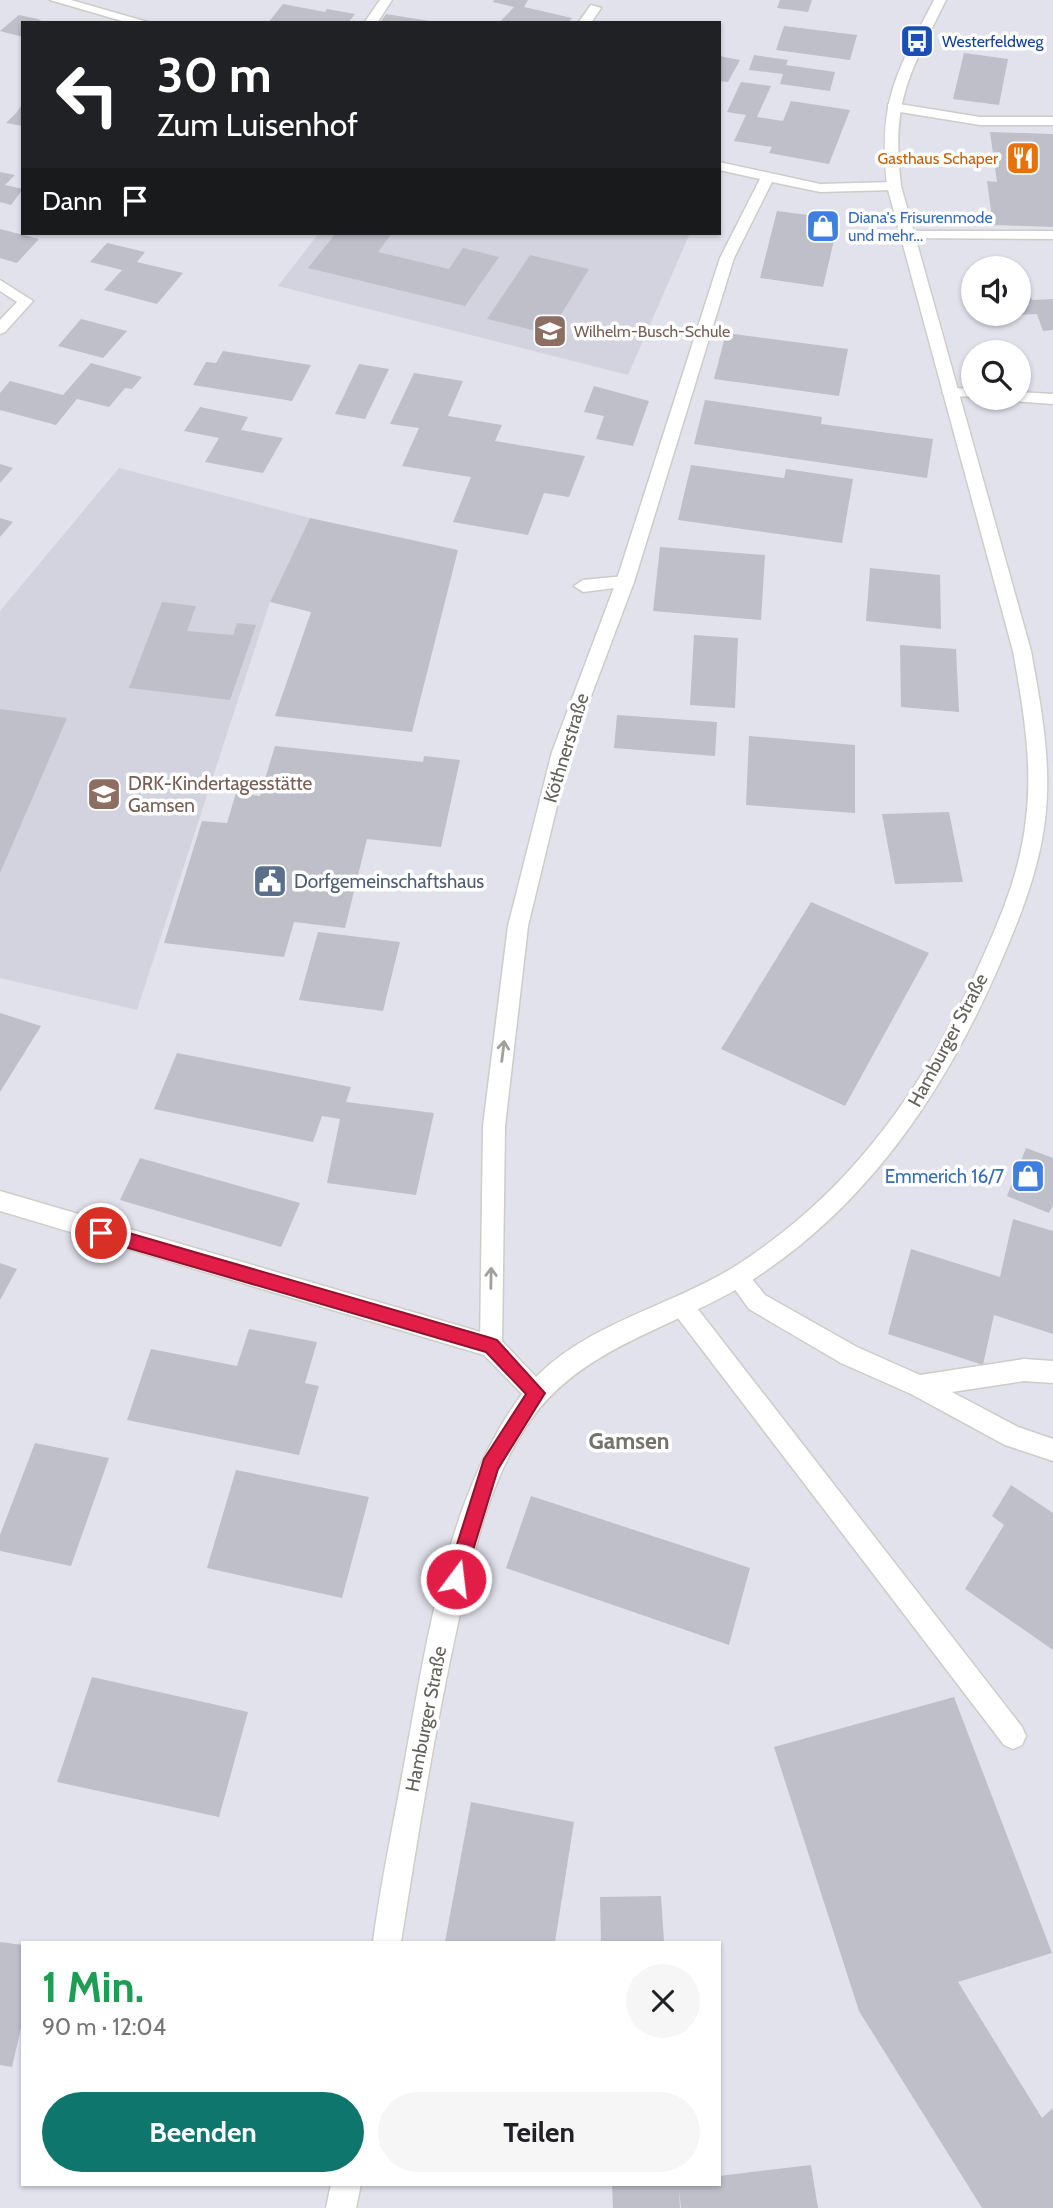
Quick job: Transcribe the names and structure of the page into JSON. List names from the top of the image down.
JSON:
{
  "streets": {
    "street": ["Köthnerstraße", "Hamburger Straße"]
  },
  "one_way": ["Köthnerstraße"],
  "districts": ["Gamsen"],
  "places": {
    "bus stop": ["Westerfeldweg"],
    "restaurant": ["Gasthaus Schaper"],
    "shop": ["Diana's Frisurenmode und mehr...", "Emmerich 16/7"],
    "school or university": ["Wilhelm-Busch-Schule", "DRK-Kindertagesstätte Gamsen"],
    "public building": ["Dorfgemeinschaftshaus"]
  },
  "page": {
    "turn": ["30 m", "Zum Luisenhof"],
    "then": "Dann",
    "heading": ["1 Min.", "90 m · 12:04"],
    "buttons": ["Beenden", "Teilen"]
  }
}
